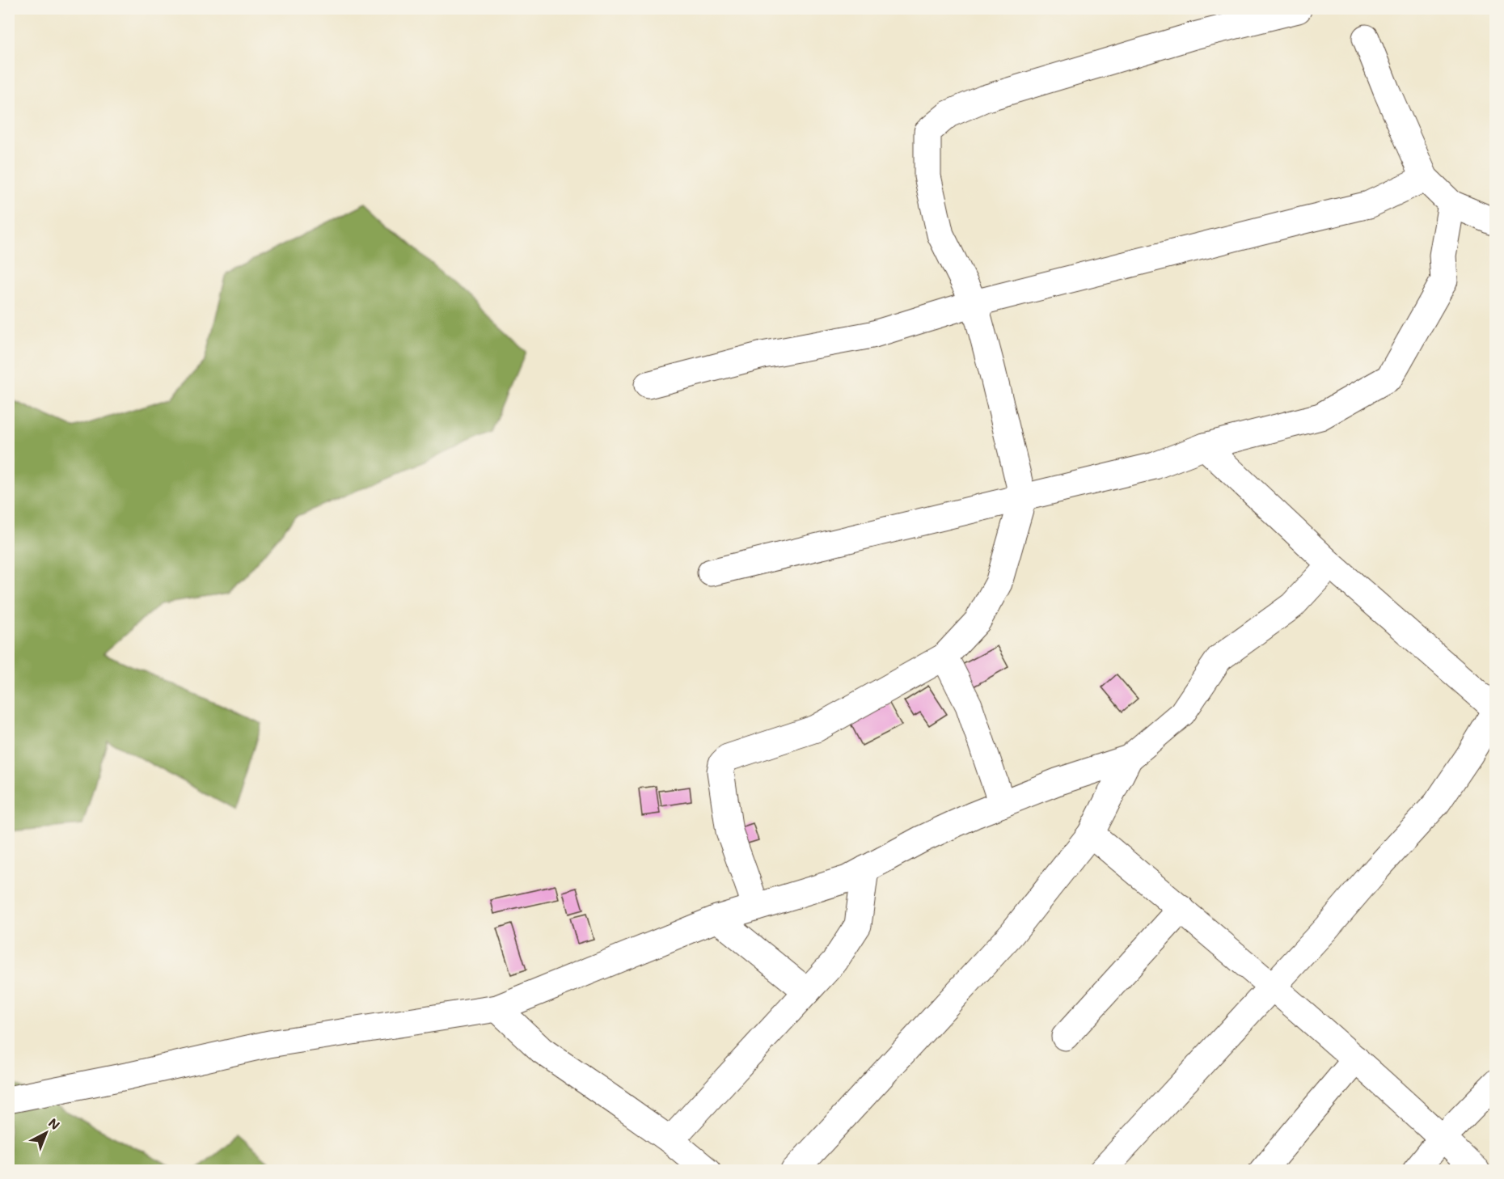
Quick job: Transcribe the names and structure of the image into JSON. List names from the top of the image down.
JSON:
{
  "north": "top right"
}
